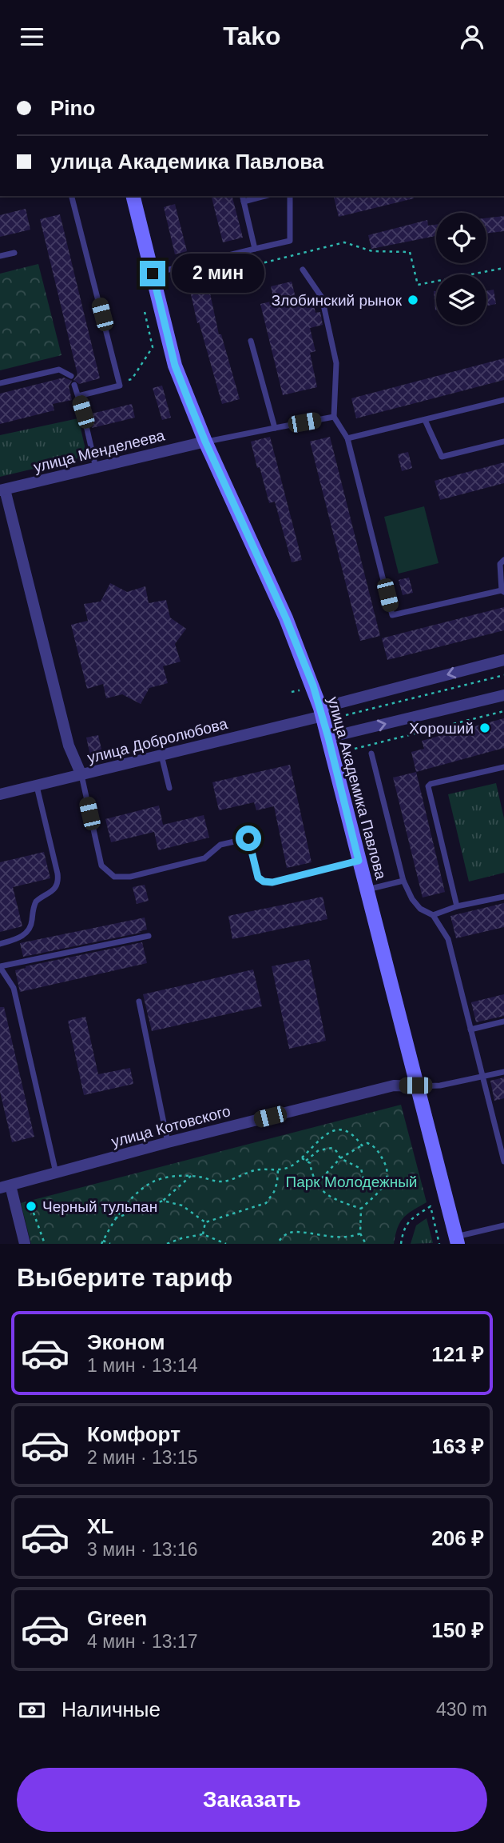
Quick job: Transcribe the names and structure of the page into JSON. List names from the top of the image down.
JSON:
{
  "streets": {
    "main road": ["улица Академика Павлова"],
    "street": ["улица Менделеева", "улица Добролюбова", "улица Котовского"]
  },
  "crossings": [
    ["улица Менделеева", "улица Академика Павлова"],
    ["улица Добролюбова", "улица Академика Павлова"],
    ["улица Академика Павлова", "улица Котовского"]
  ],
  "parks": ["Парк Молодежный"],
  "places": ["Злобинский рынок", "Хороший", "Черный тульпан"],
  "page": {
    "header": "Tako",
    "banner": ["Pino", "улица Академика Павлова"],
    "bubble": "2 мин",
    "heading": "Выберите тариф",
    "list": [
      {
        "name": "Эконом",
        "note": "1 мин · 13:14",
        "value": "121 ₽"
      },
      {
        "name": "Комфорт",
        "note": "2 мин · 13:15",
        "value": "163 ₽"
      },
      {
        "name": "XL",
        "note": "3 мин · 13:16",
        "value": "206 ₽"
      },
      {
        "name": "Green",
        "note": "4 мин · 13:17",
        "value": "150 ₽"
      }
    ],
    "pay": ["Наличные", "430 m"],
    "buttons": "Заказать"
  }
}
